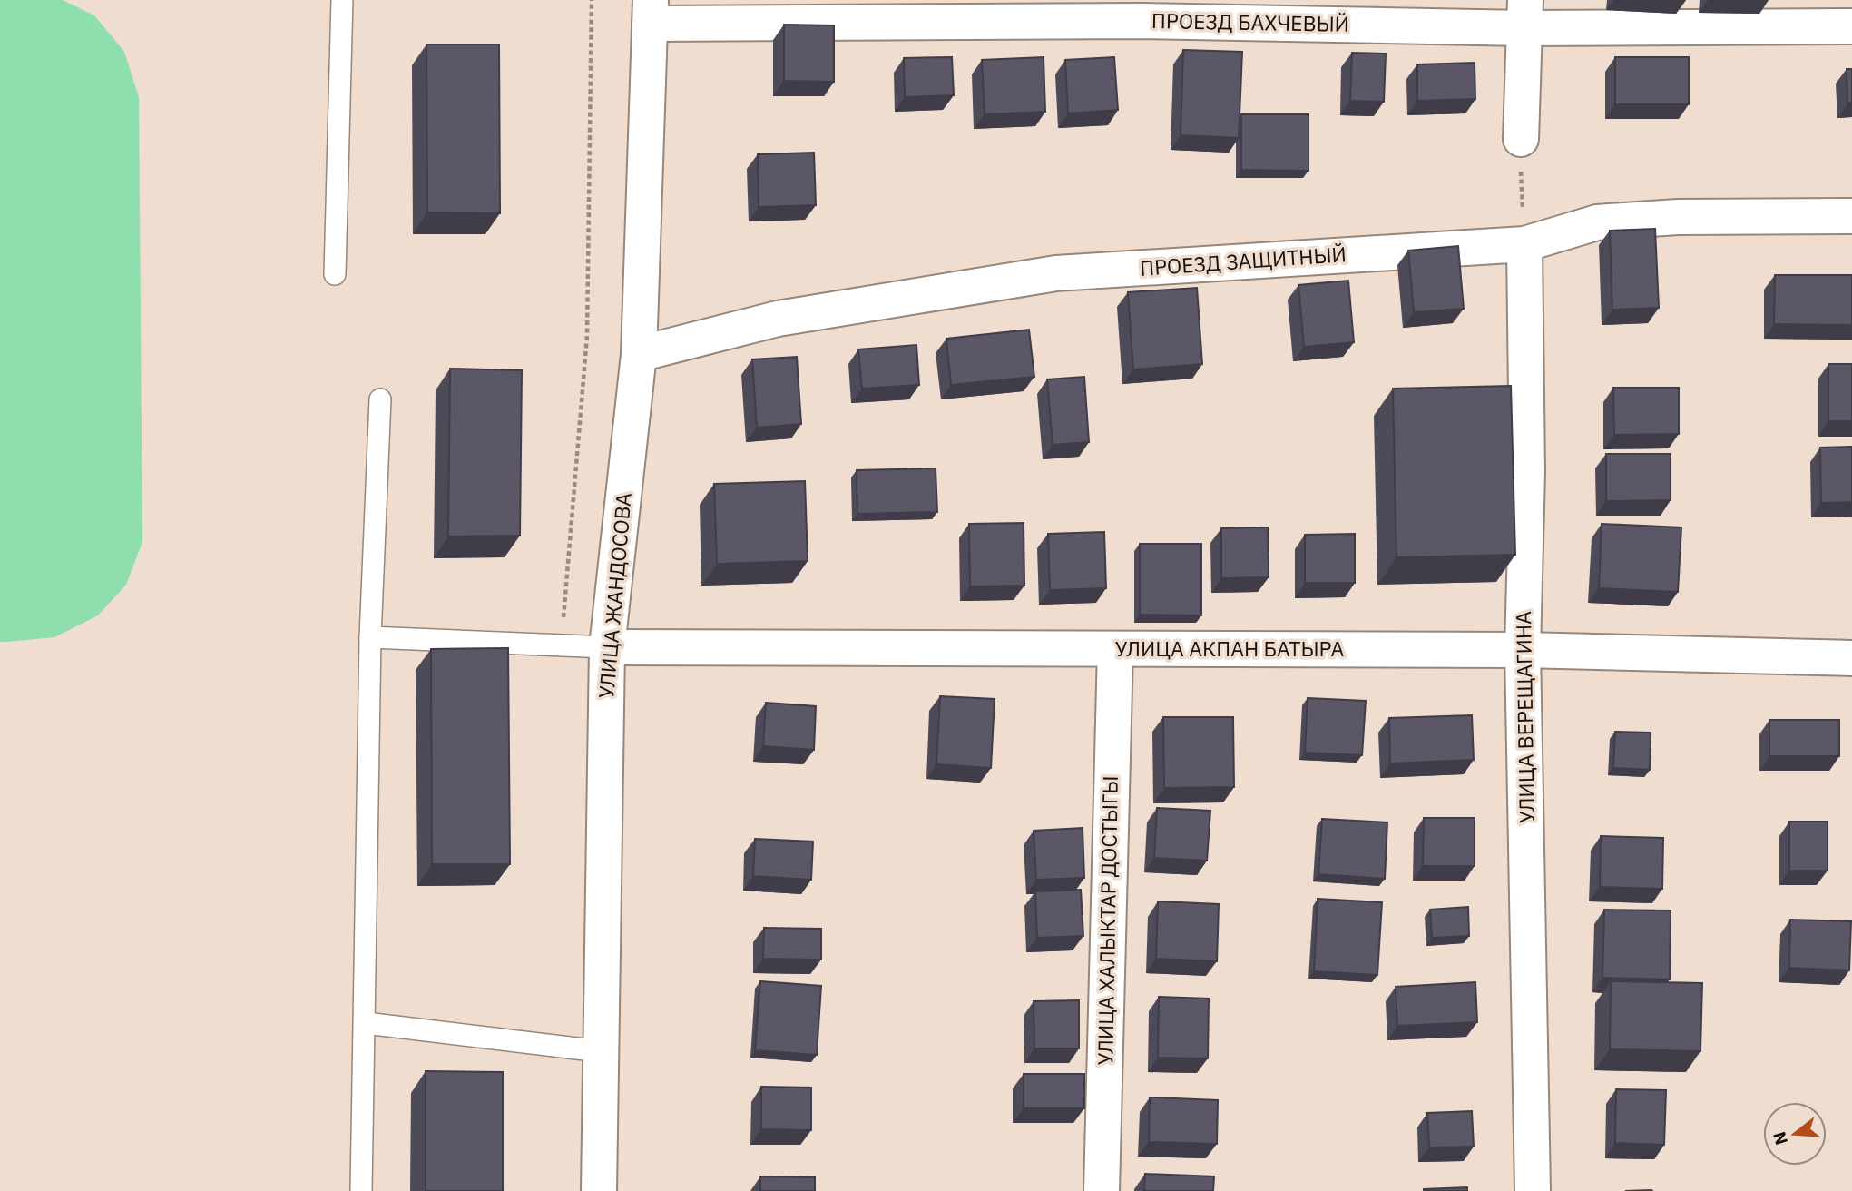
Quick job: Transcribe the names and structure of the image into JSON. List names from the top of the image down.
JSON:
{
  "streets": {
    "street": [
      "ПРОЕЗД БАХЧЕВЫЙ",
      "ПРОЕЗД ЗАЩИТНЫЙ",
      "УЛИЦА ЖАНДОСОВА",
      "УЛИЦА АКПАН БАТЫРА",
      "УЛИЦА ВЕРЕЩАГИНА",
      "УЛИЦА ХАЛЫКТАР ДОСТЫГЫ"
    ]
  },
  "crossings": [
    ["ПРОЕЗД БАХЧЕВЫЙ", "УЛИЦА ЖАНДОСОВА"],
    ["ПРОЕЗД ЗАЩИТНЫЙ", "УЛИЦА ЖАНДОСОВА"],
    ["ПРОЕЗД ЗАЩИТНЫЙ", "УЛИЦА ВЕРЕЩАГИНА"],
    ["УЛИЦА ЖАНДОСОВА", "УЛИЦА АКПАН БАТЫРА"],
    ["УЛИЦА АКПАН БАТЫРА", "УЛИЦА ВЕРЕЩАГИНА"],
    ["УЛИЦА АКПАН БАТЫРА", "УЛИЦА ХАЛЫКТАР ДОСТЫГЫ"]
  ],
  "north": "left"
}
